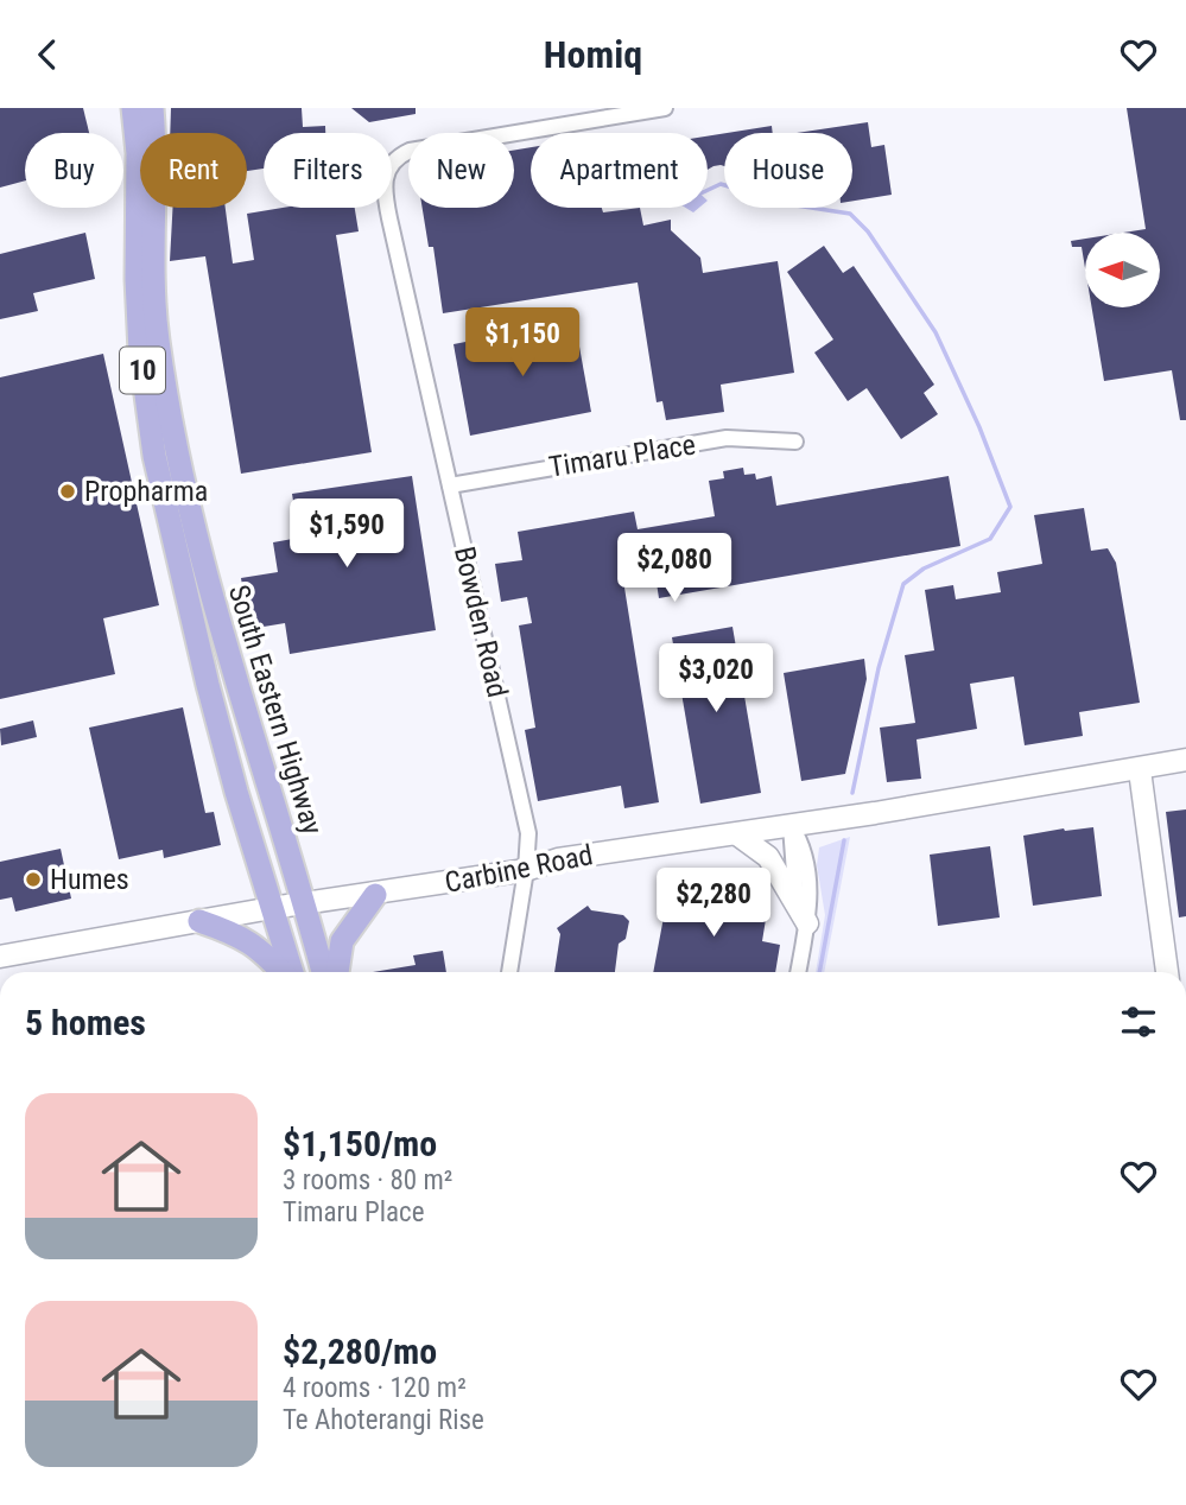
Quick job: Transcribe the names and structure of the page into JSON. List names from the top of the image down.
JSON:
{
  "streets": {
    "main road": ["10", "South Eastern Highway", "Carbine Road"],
    "street": ["Timaru Place", "Bowden Road"]
  },
  "crossings": [
    ["Timaru Place", "Bowden Road"],
    ["Bowden Road", "Carbine Road"],
    ["South Eastern Highway", "Carbine Road"]
  ],
  "places": ["Propharma", "Humes"],
  "north": "left",
  "page": {
    "header": "Homiq",
    "chip": [
      "Buy",
      "Rent",
      "Filters",
      "New",
      "Apartment",
      "House"
    ],
    "price": [
      "$1,150",
      "$1,590",
      "$2,080",
      "$3,020",
      "$2,280"
    ],
    "heading": "5 homes",
    "list": [
      {
        "name": "$1,150/mo",
        "note": "3 rooms · 80 m² · Timaru Place"
      },
      {
        "name": "$2,280/mo",
        "note": "4 rooms · 120 m² · Te Ahoterangi Rise"
      }
    ]
  }
}
